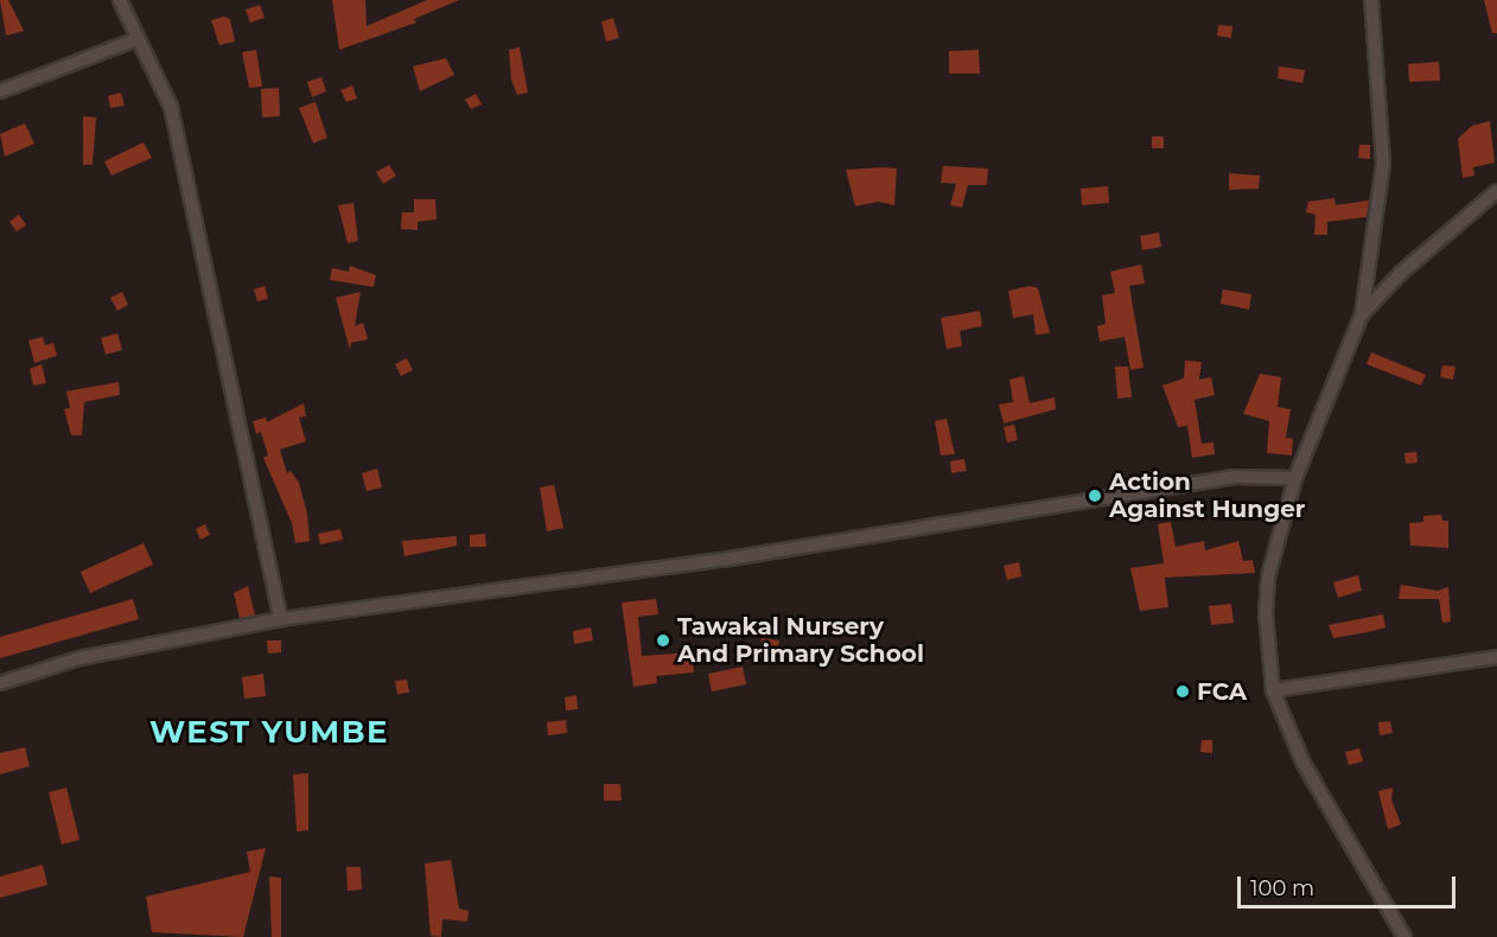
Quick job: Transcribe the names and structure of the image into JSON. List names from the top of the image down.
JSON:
{
  "districts": ["WEST YUMBE"],
  "places": ["Action Against Hunger", "Tawakal Nursery And Primary School", "FCA"],
  "scale_bar": "100 m"
}
